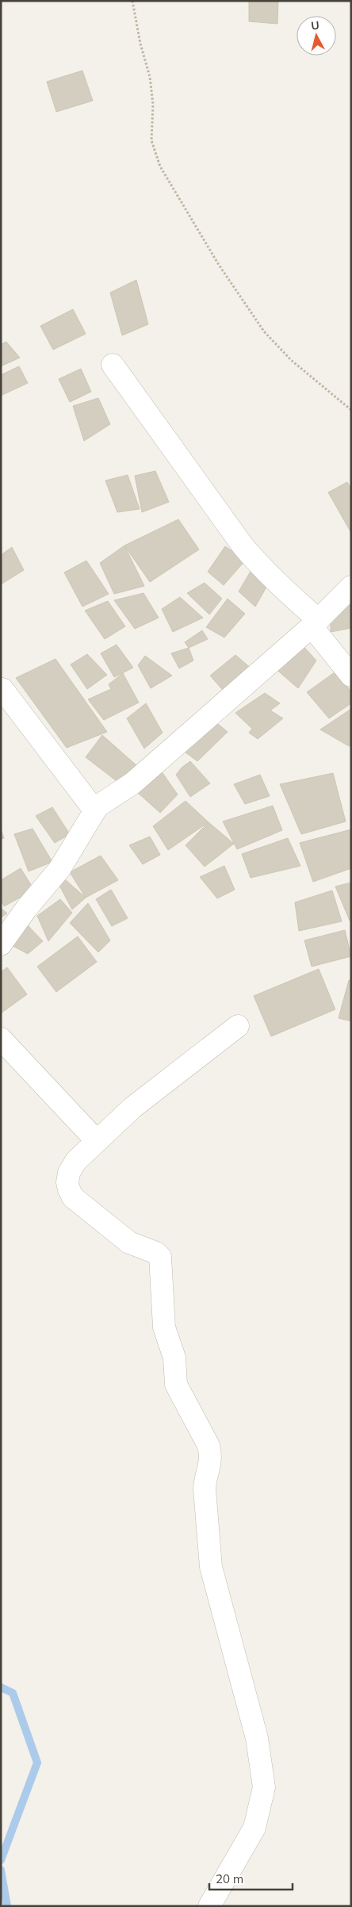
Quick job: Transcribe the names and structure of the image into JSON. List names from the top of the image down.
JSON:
{
  "scale_bar": "20 m",
  "north": "top"
}
